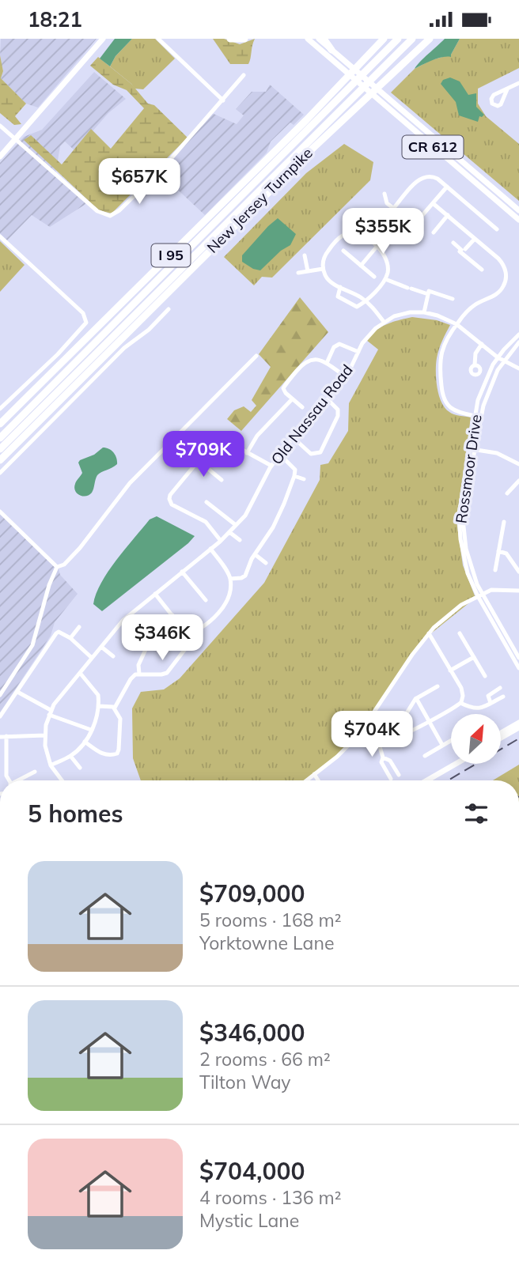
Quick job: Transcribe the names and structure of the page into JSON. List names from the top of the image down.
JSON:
{
  "streets": {
    "highway": ["New Jersey Turnpike", "I 95"],
    "main road": ["CR 612"],
    "street": ["Old Nassau Road", "Rossmoor Drive"]
  },
  "crossings": [
    ["CR 612", "New Jersey Turnpike"]
  ],
  "north": "top right",
  "page": {
    "status": "18:21",
    "price": [
      "$657K",
      "$355K",
      "$709K",
      "$346K",
      "$704K"
    ],
    "heading": "5 homes",
    "list": [
      {
        "name": "$709,000",
        "note": "5 rooms · 168 m² · Yorktowne Lane"
      },
      {
        "name": "$346,000",
        "note": "2 rooms · 66 m² · Tilton Way"
      },
      {
        "name": "$704,000",
        "note": "4 rooms · 136 m² · Mystic Lane"
      }
    ]
  }
}
